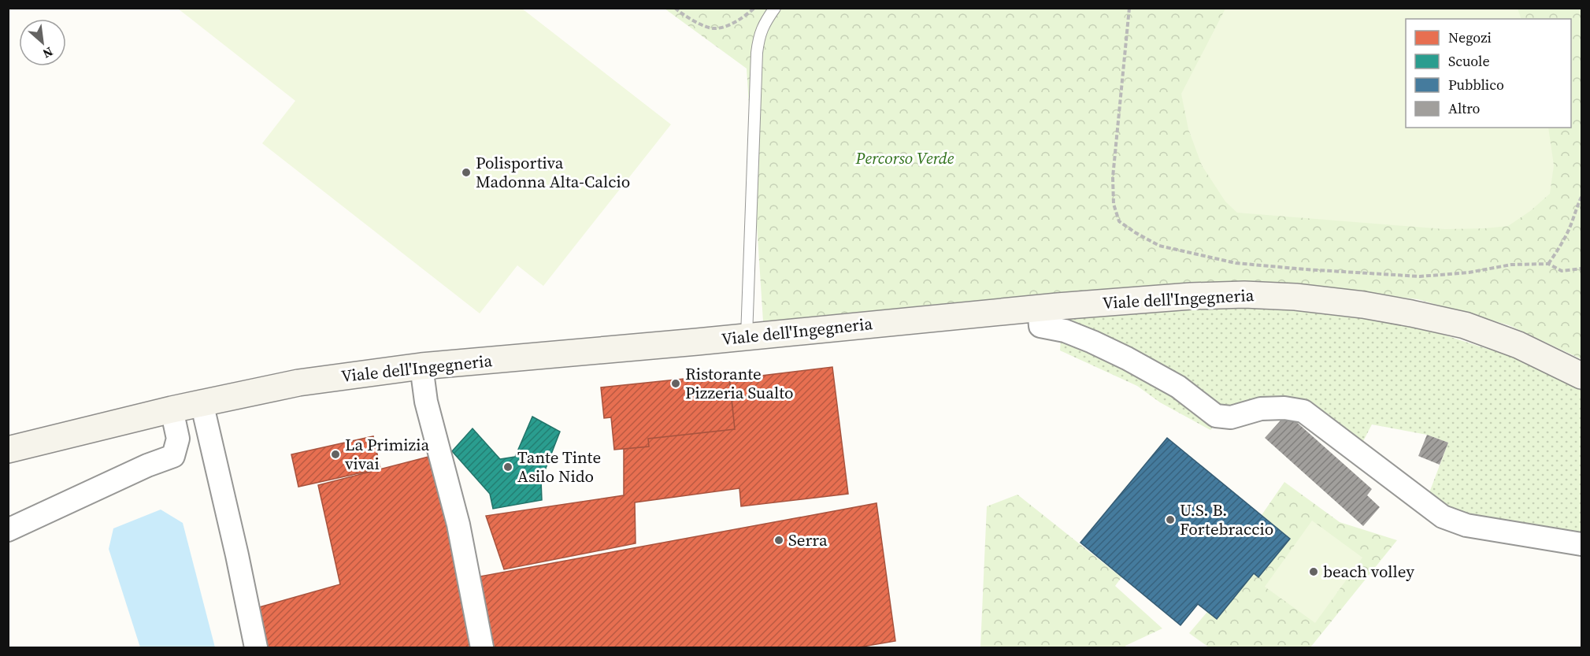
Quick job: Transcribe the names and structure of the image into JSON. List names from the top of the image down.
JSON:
{
  "streets": {
    "street": ["Viale dell'Ingegneria"]
  },
  "parks": ["Percorso Verde"],
  "places": [
    "Polisportiva Madonna Alta-Calcio",
    "Ristorante Pizzeria Sualto",
    "La Primizia vivai",
    "Tante Tinte Asilo Nido",
    "U.S. B. Fortebraccio",
    "Serra",
    "beach volley"
  ],
  "legend": [
    "Negozi",
    "Scuole",
    "Pubblico",
    "Altro"
  ],
  "north": "bottom right"
}
